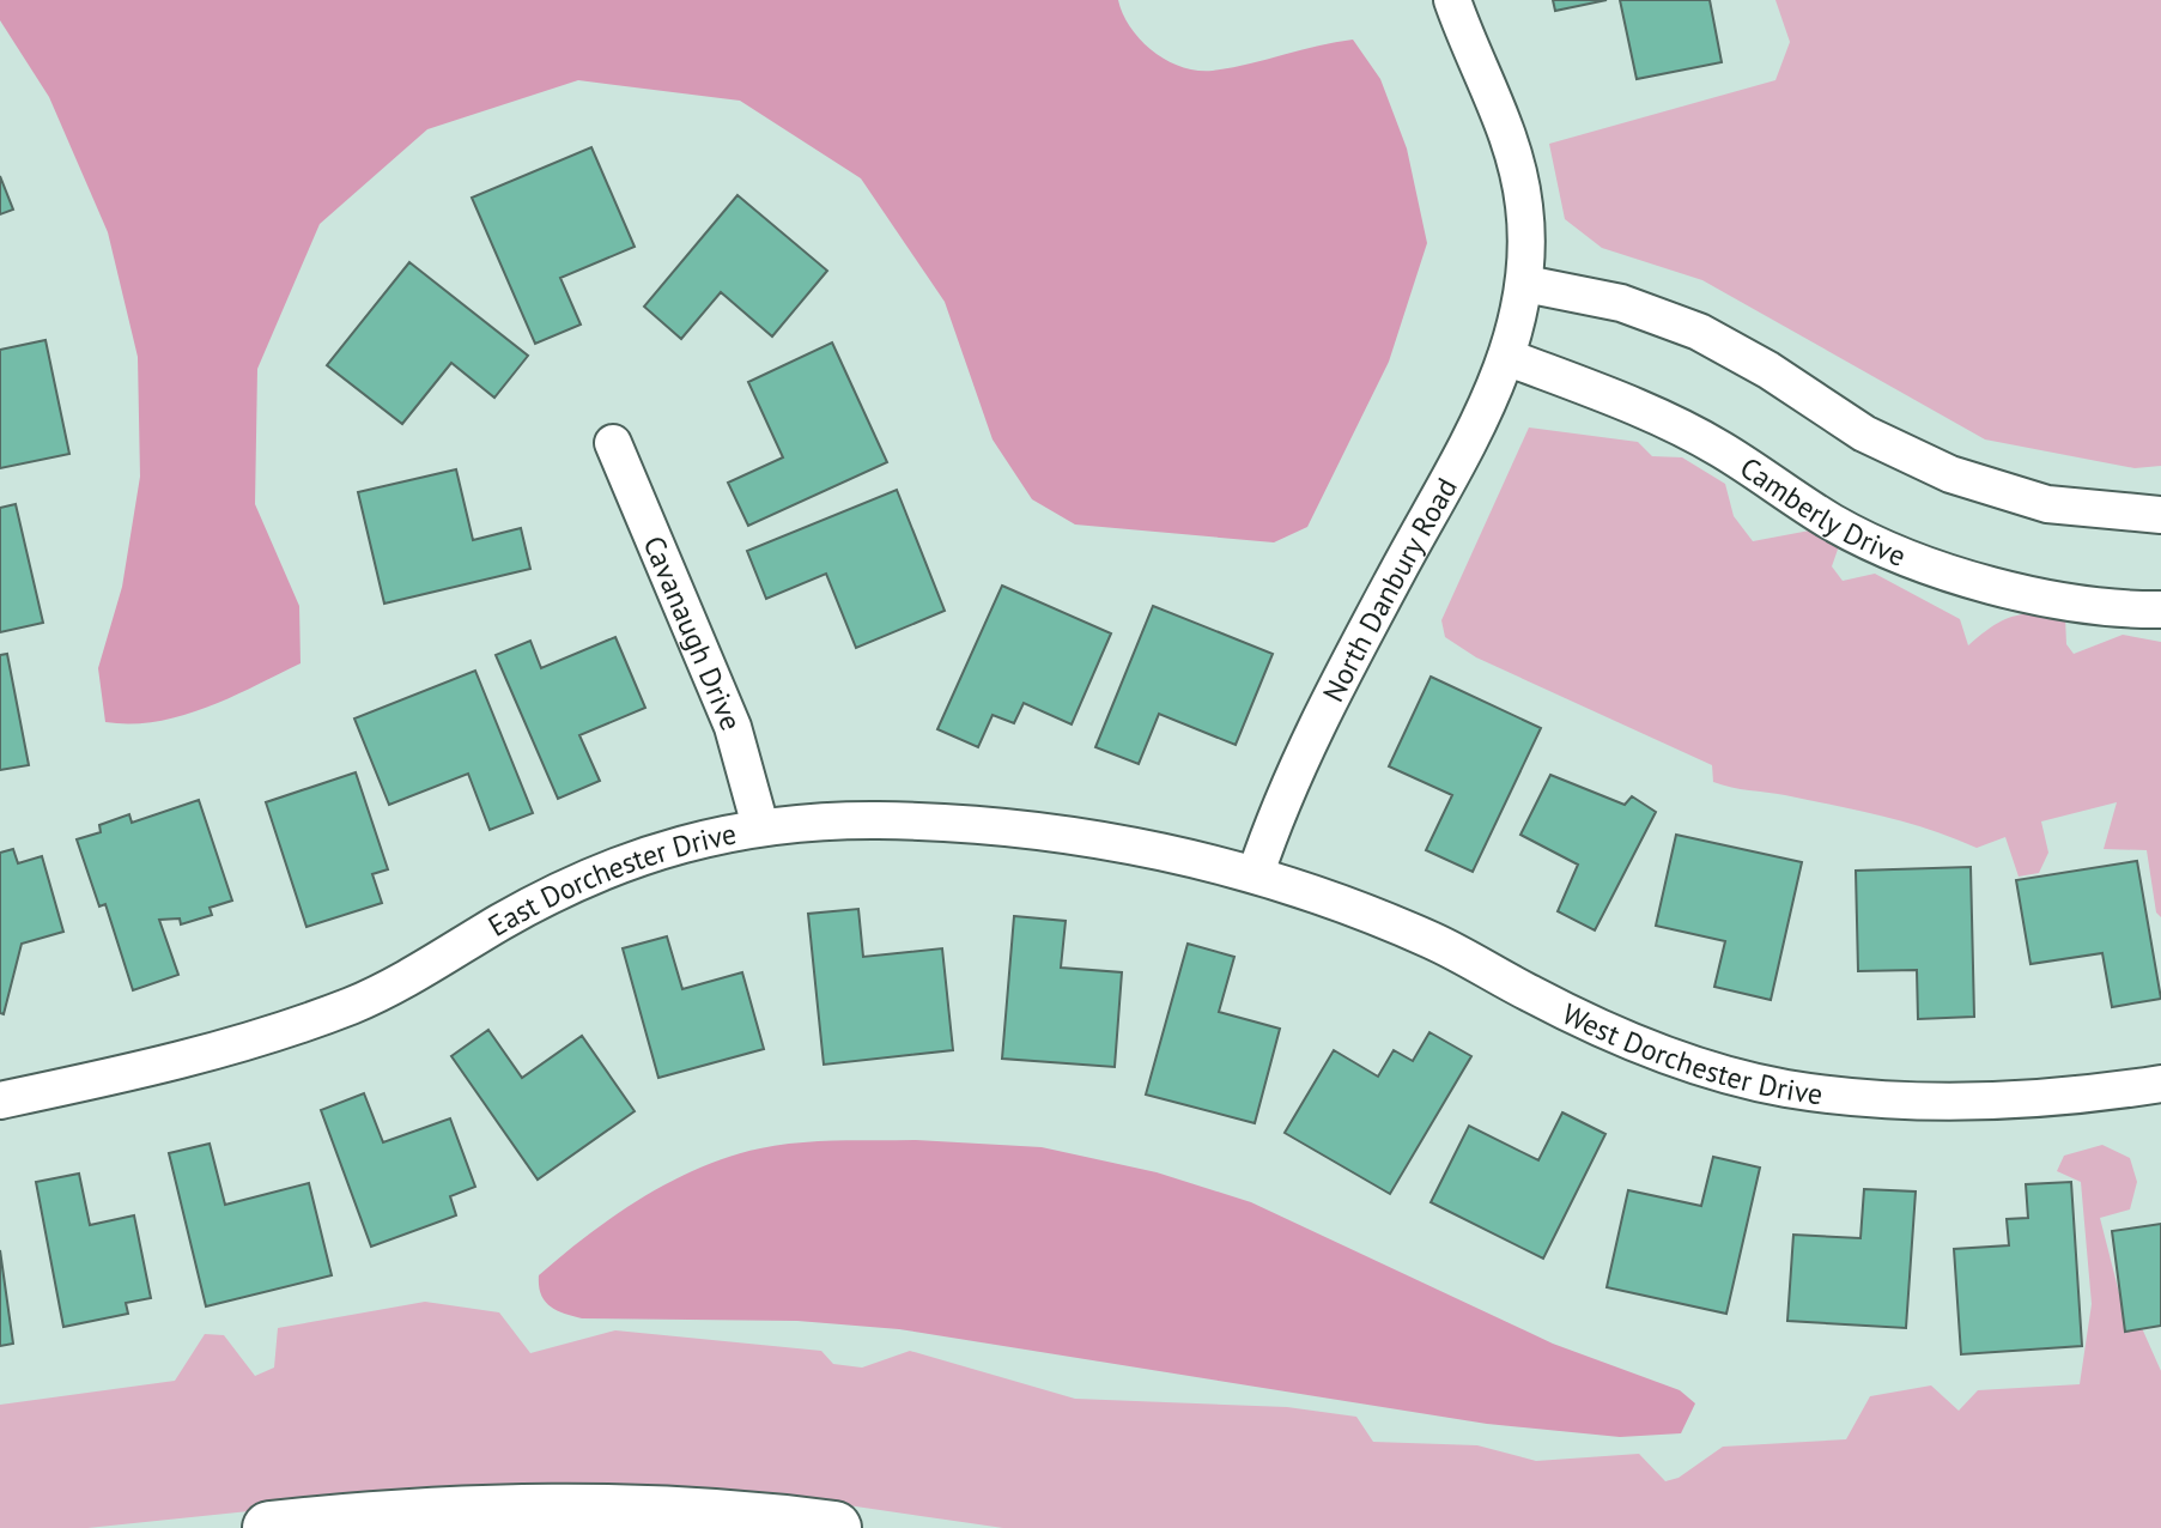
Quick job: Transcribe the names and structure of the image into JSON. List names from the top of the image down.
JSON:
{
  "streets": {
    "street": [
      "Camberly Drive",
      "North Danbury Road",
      "Cavanaugh Drive",
      "East Dorchester Drive",
      "West Dorchester Drive"
    ]
  },
  "crossings": [
    ["Camberly Drive", "North Danbury Road"],
    ["North Danbury Road", "East Dorchester Drive"],
    ["North Danbury Road", "West Dorchester Drive"],
    ["Cavanaugh Drive", "East Dorchester Drive"],
    ["East Dorchester Drive", "West Dorchester Drive"]
  ]
}
